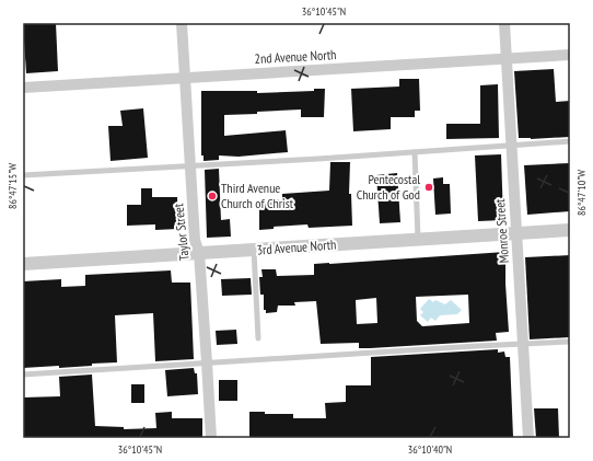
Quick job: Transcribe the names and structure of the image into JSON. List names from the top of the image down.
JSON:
{
  "streets": {
    "street": [
      "2nd Avenue North",
      "Monroe Street",
      "Taylor Street",
      "3rd Avenue North"
    ]
  },
  "crossings": [
    ["2nd Avenue North", "Monroe Street"],
    ["2nd Avenue North", "Taylor Street"],
    ["Monroe Street", "3rd Avenue North"],
    ["Taylor Street", "3rd Avenue North"]
  ],
  "places": ["Pentecostal Church of God", "Third Avenue Church of Christ"],
  "coordinates": [
    "36°10'45\"N",
    "86°47'15\"W",
    "86°47'10\"W",
    "36°10'40\"N"
  ]
}
